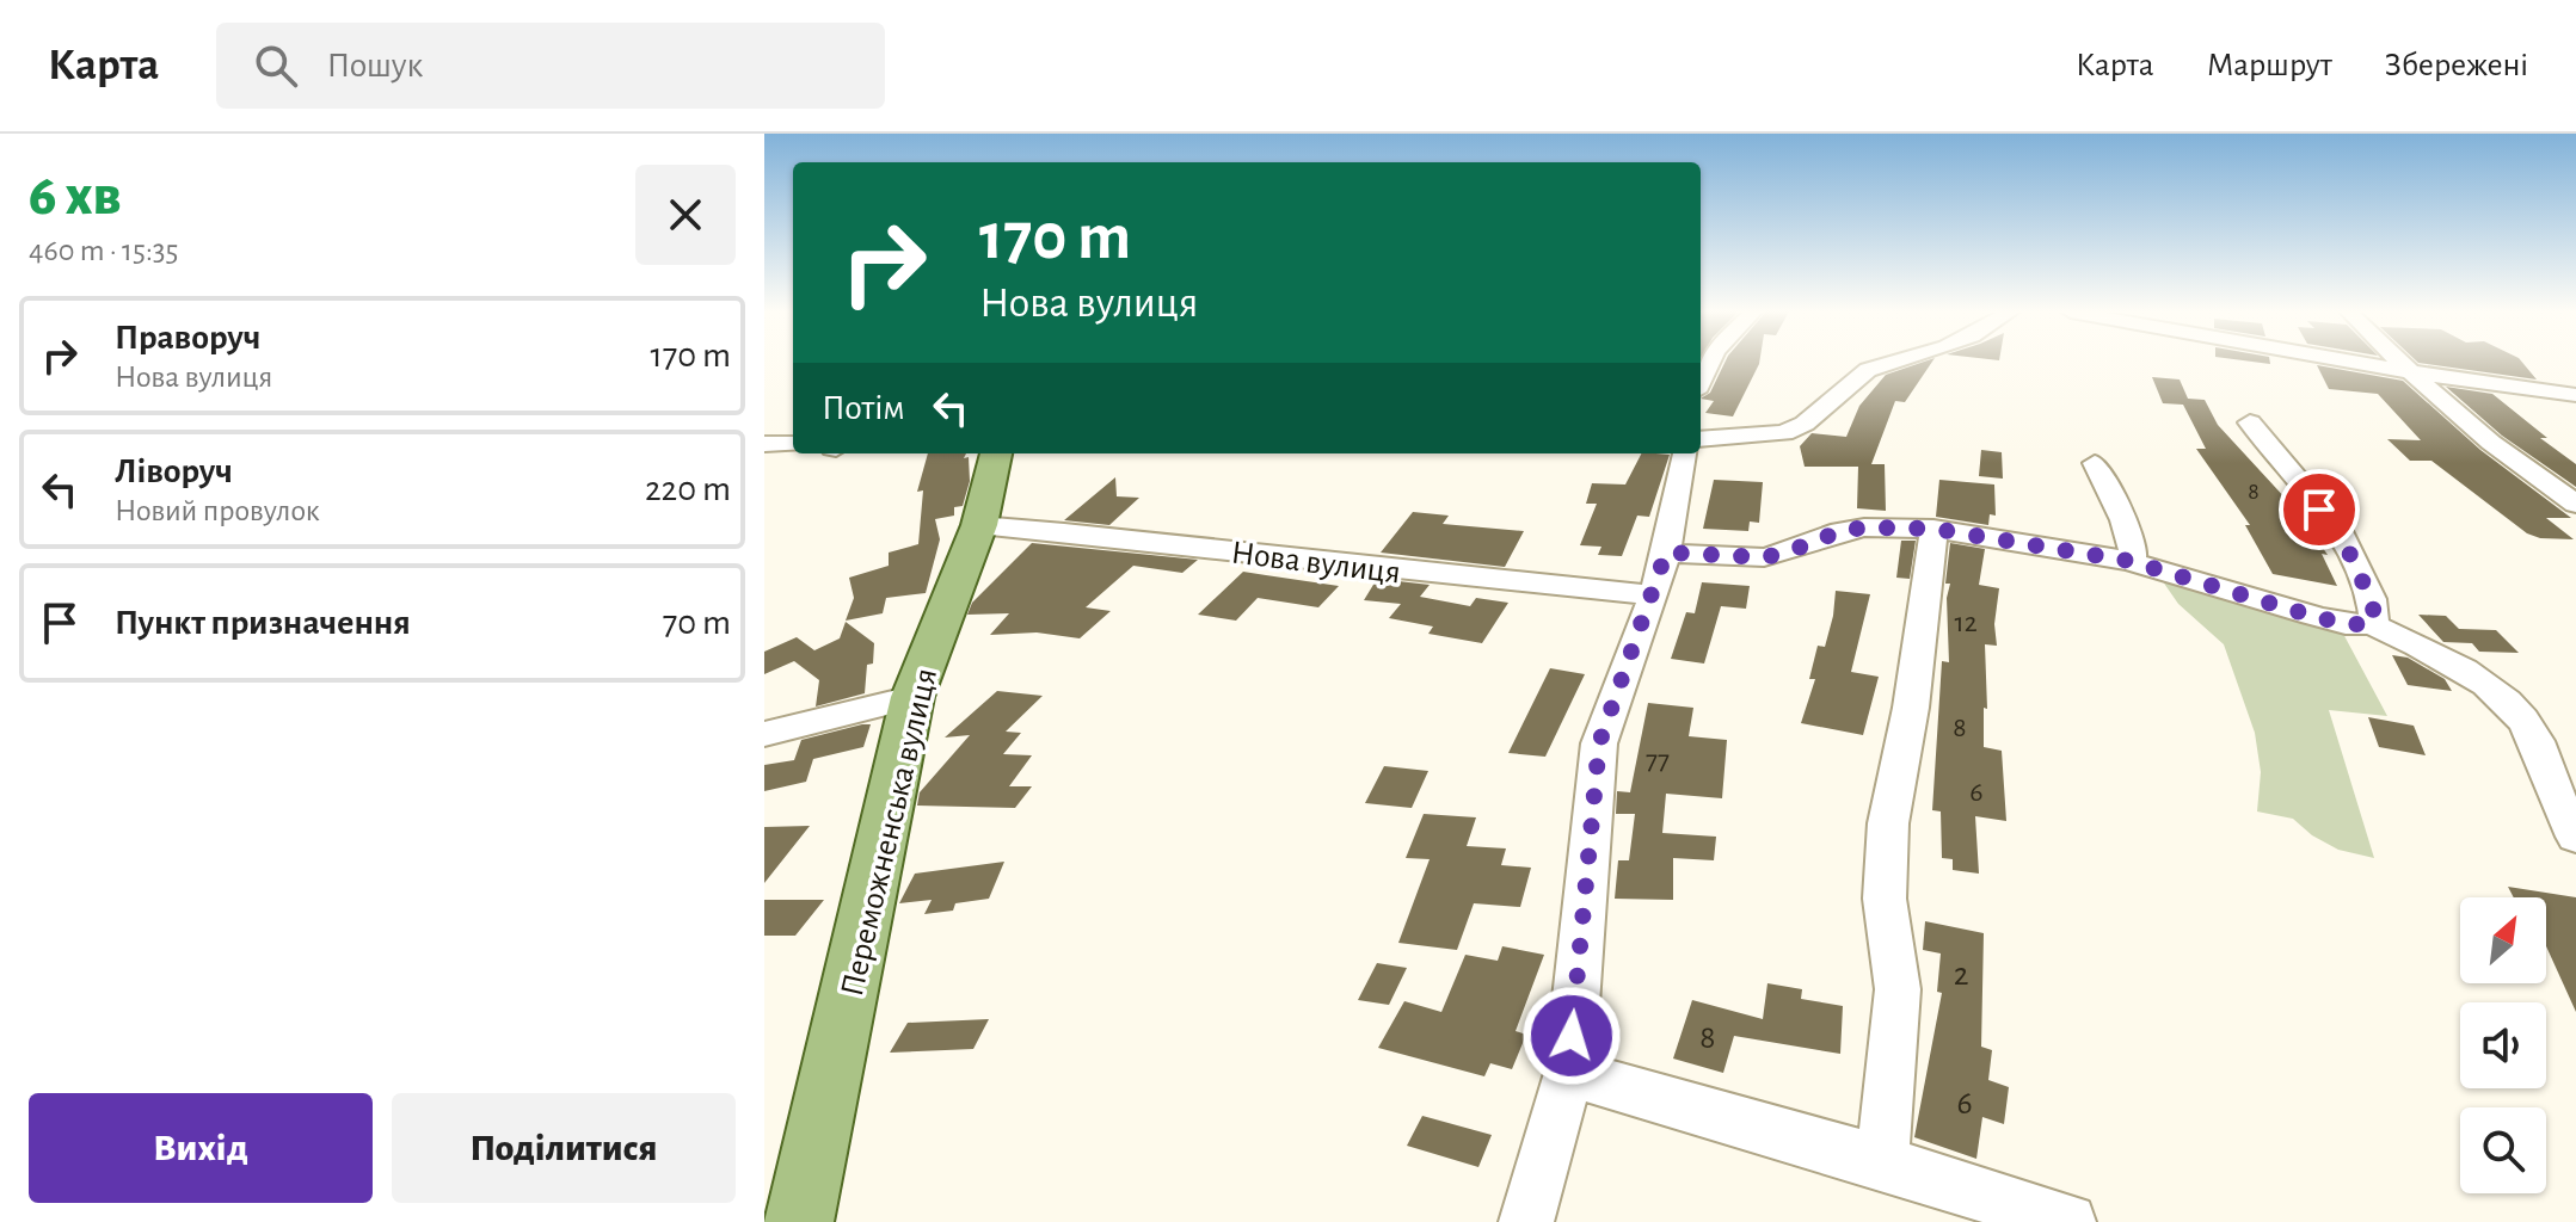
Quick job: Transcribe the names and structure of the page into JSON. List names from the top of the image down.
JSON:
{
  "streets": {
    "main road": ["Переможненська вулиця"],
    "street": ["Нова вулиця"]
  },
  "crossings": [
    ["Нова вулиця", "Переможненська вулиця"]
  ],
  "house_numbers": [
    "8",
    "12",
    "8",
    "77",
    "6",
    "2",
    "8",
    "6"
  ],
  "north": "top right",
  "page": {
    "header": "Карта",
    "search": "Пошук",
    "nav": ["Карта", "Маршрут", "Збережені"],
    "heading": ["6 хв", "460 m · 15:35"],
    "turn": ["170 m", "Нова вулиця"],
    "list": [
      {
        "name": "Праворуч",
        "note": "Нова вулиця",
        "value": "170 m"
      },
      {
        "name": "Ліворуч",
        "note": "Новий провулок",
        "value": "220 m"
      },
      {
        "name": "Пункт призначення",
        "value": "70 m"
      }
    ],
    "then": "Потім",
    "buttons": ["Вихід", "Поділитися"]
  }
}
